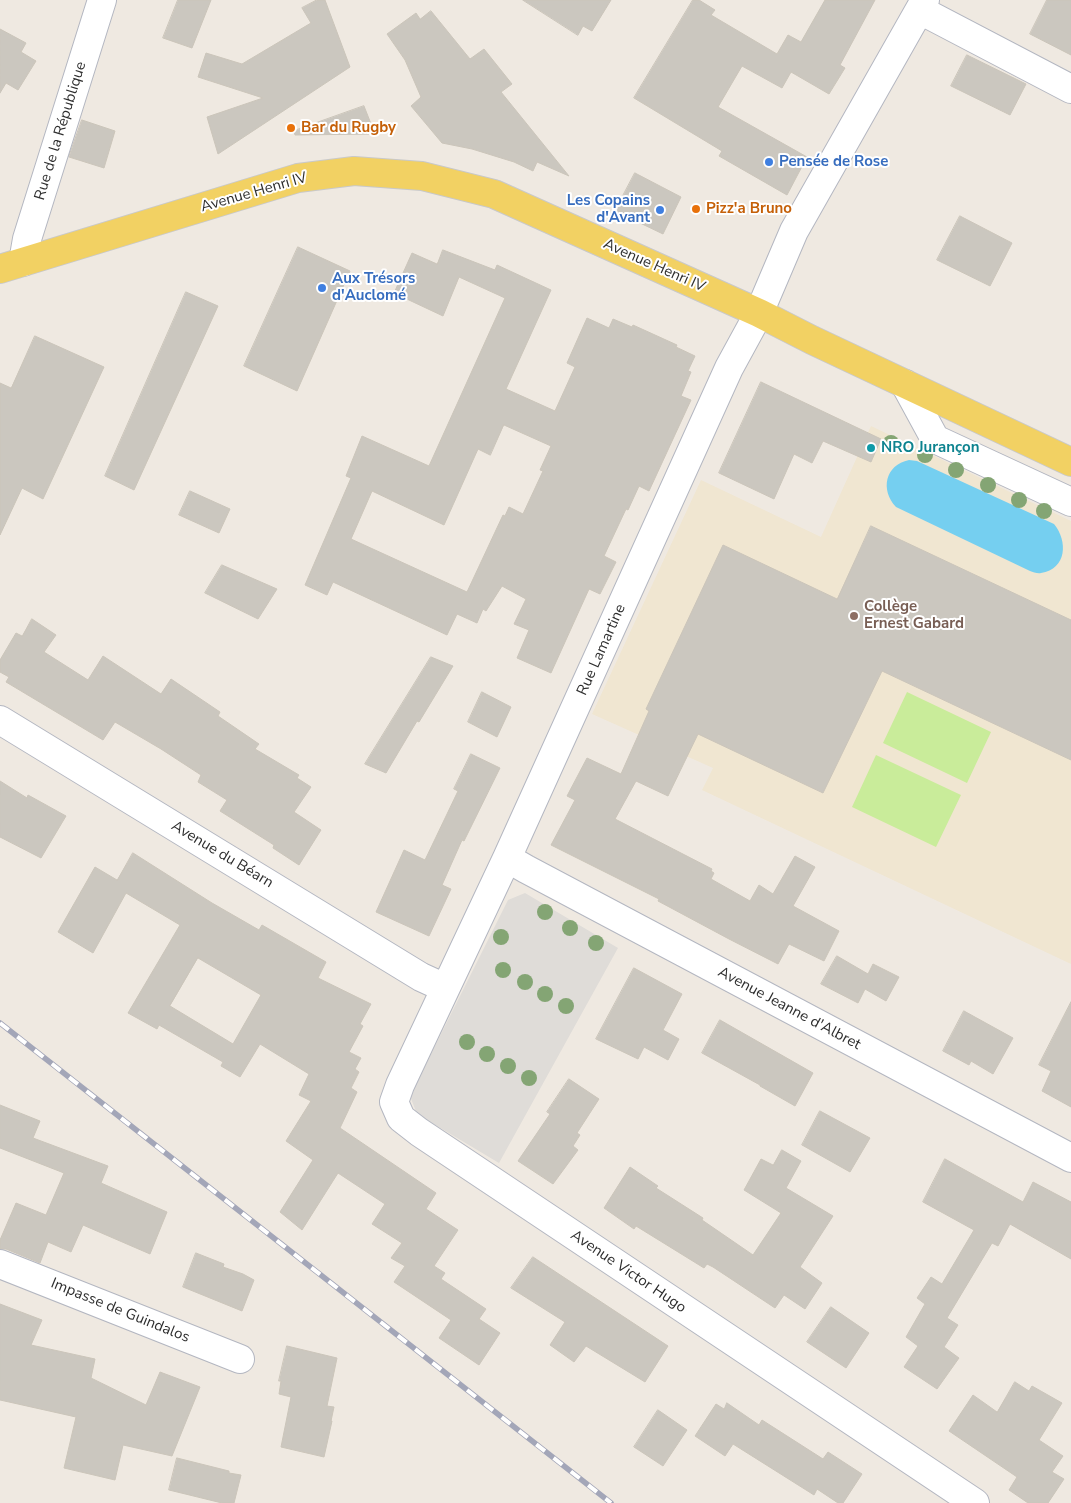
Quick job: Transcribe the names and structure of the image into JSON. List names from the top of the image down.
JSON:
{
  "streets": {
    "main road": ["Avenue Henri IV"],
    "street": [
      "Rue de la République",
      "Rue Lamartine",
      "Avenue du Béarn",
      "Avenue Jeanne d'Albret",
      "Avenue Victor Hugo",
      "Impasse de Guindalos"
    ]
  },
  "crossings": [
    ["Rue de la République", "Avenue Henri IV"],
    ["Avenue Henri IV", "Rue Lamartine"],
    ["Rue Lamartine", "Avenue du Béarn"],
    ["Rue Lamartine", "Avenue Jeanne d'Albret"],
    ["Rue Lamartine", "Avenue Victor Hugo"],
    ["Avenue du Béarn", "Avenue Victor Hugo"]
  ],
  "places": [
    "Bar du Rugby",
    "Pensée de Rose",
    "Pizz'a Bruno",
    "Les Copains d'Avant",
    "Aux Trésors d'Auclomé",
    "NRO Jurançon",
    "Collège Ernest Gabard"
  ]
}
